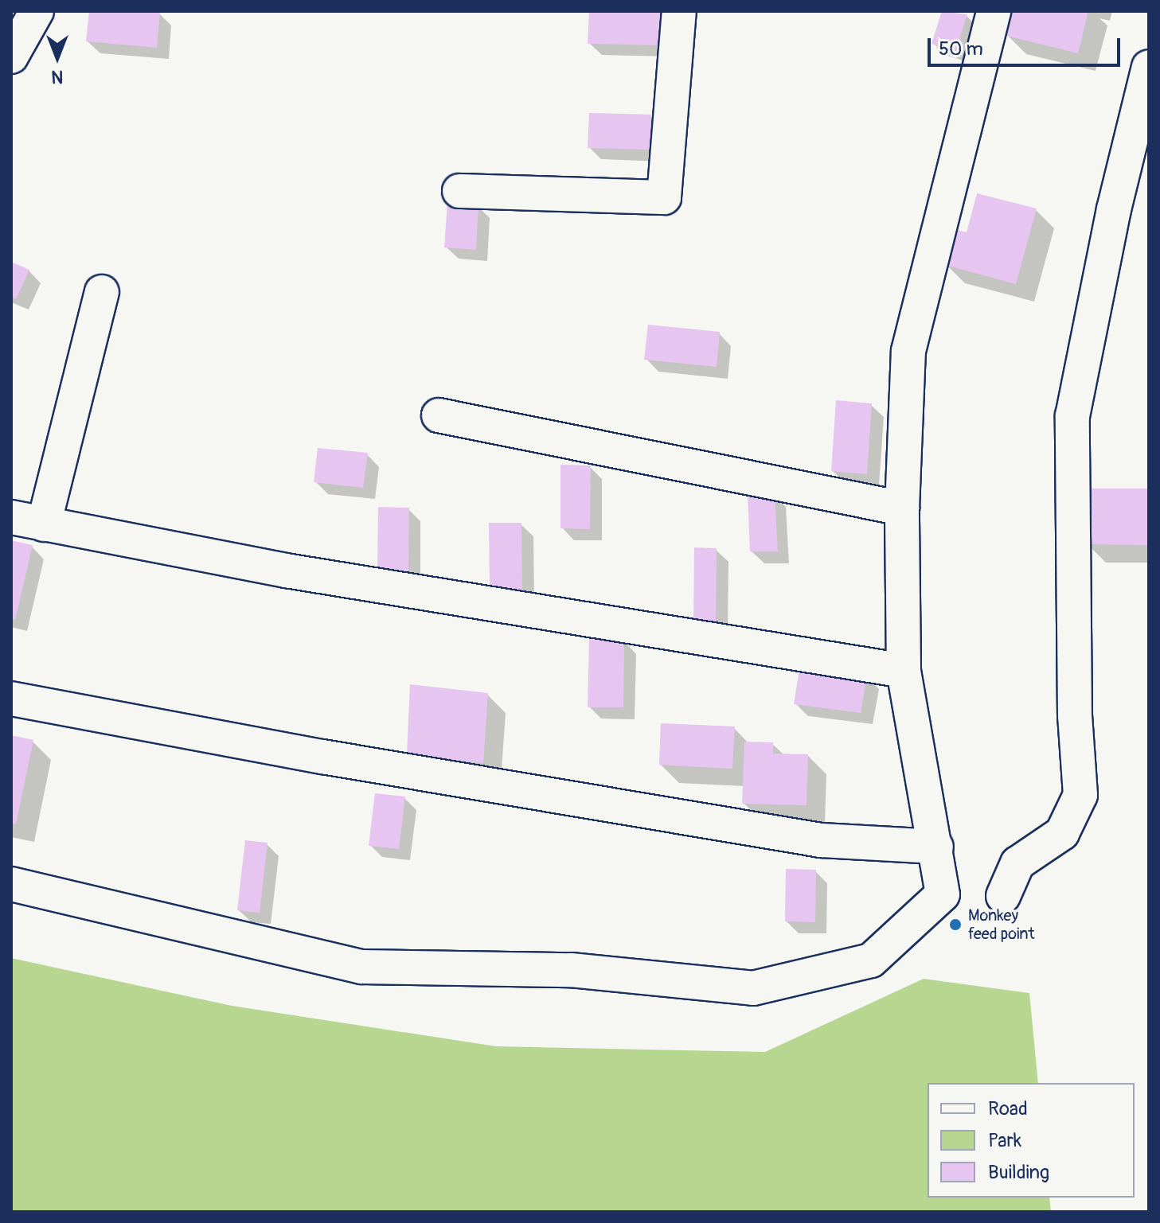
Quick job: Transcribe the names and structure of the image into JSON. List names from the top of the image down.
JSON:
{
  "places": ["Monkey feed point"],
  "legend": ["Road", "Park", "Building"],
  "scale_bar": "50 m",
  "north": "bottom"
}
